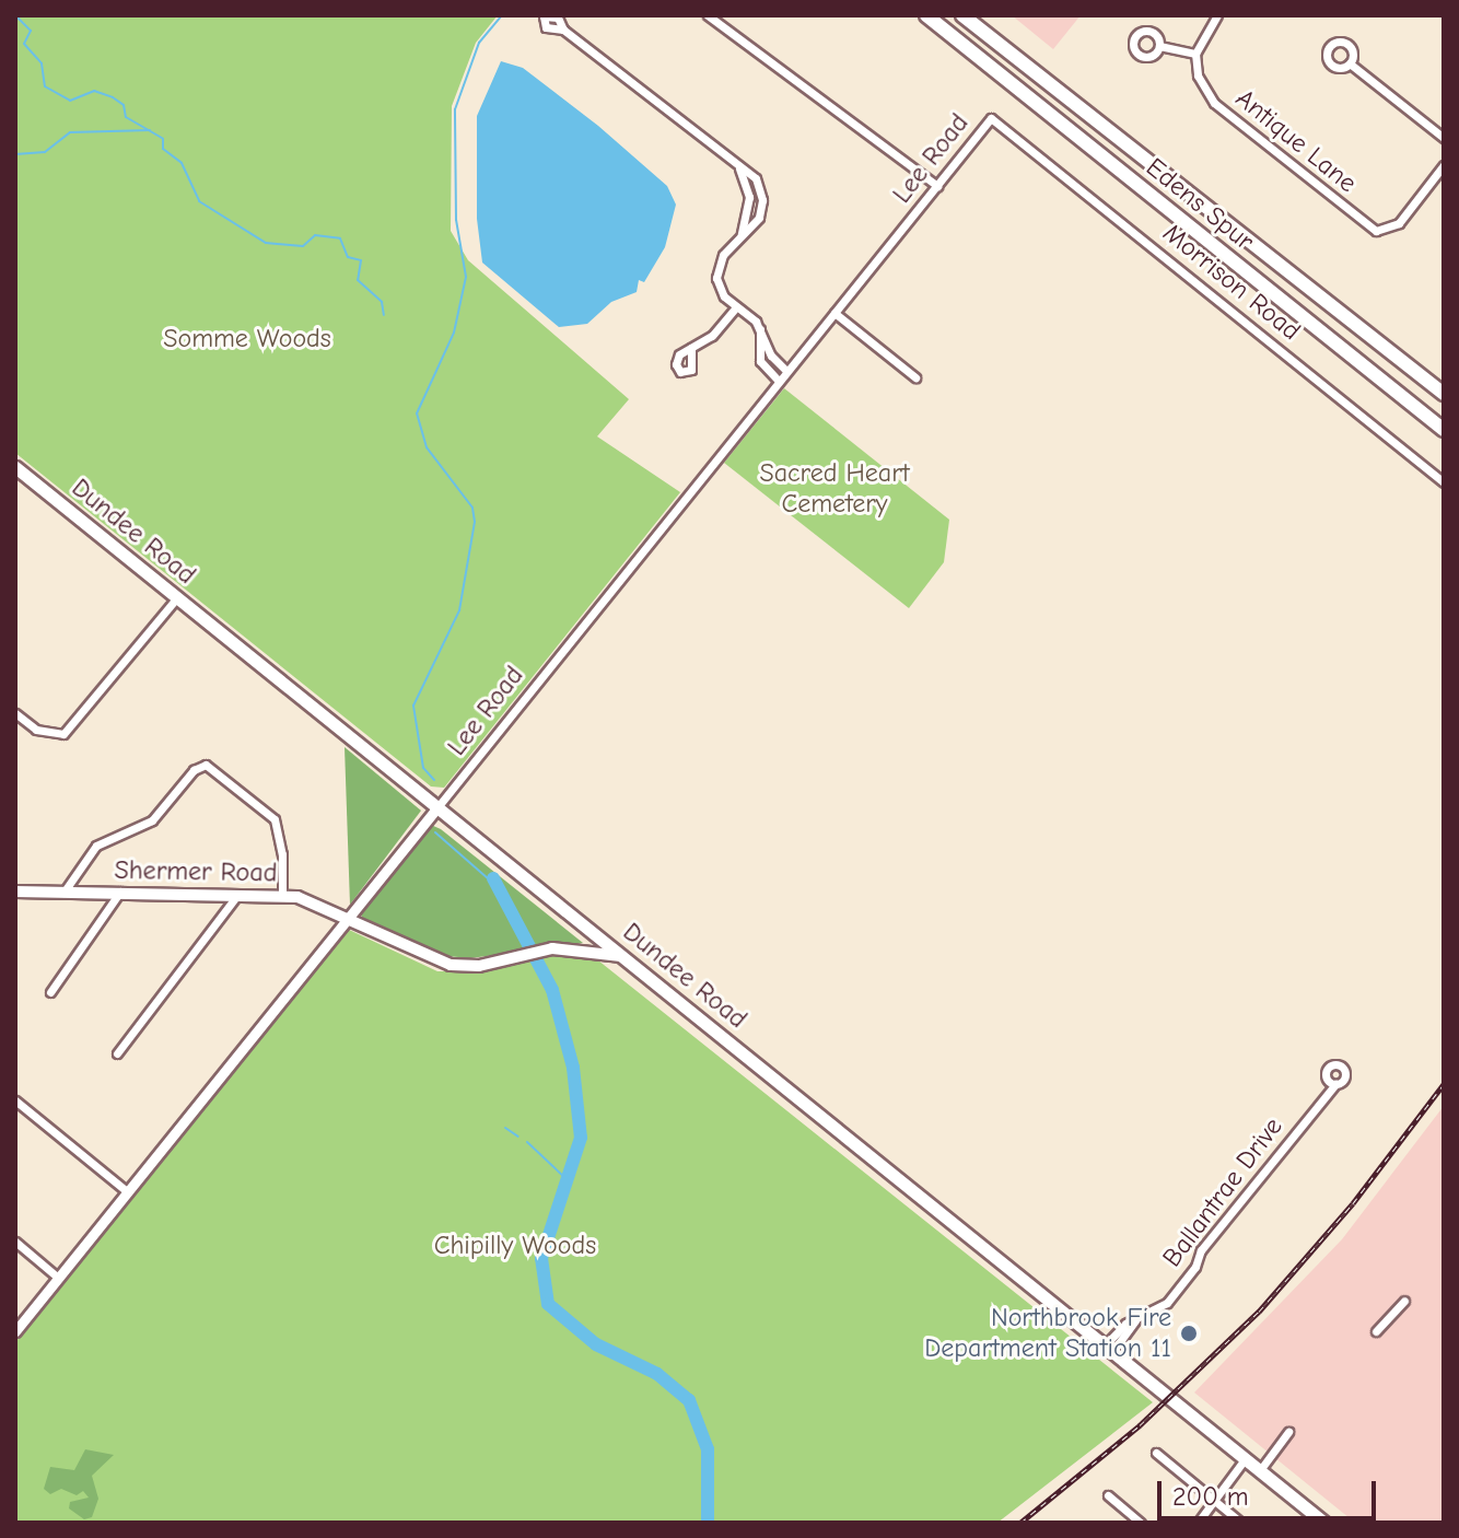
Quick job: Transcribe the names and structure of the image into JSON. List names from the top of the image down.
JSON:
{
  "streets": {
    "highway": ["Edens Spur"],
    "main road": ["Dundee Road", "Shermer Road"],
    "street": [
      "Antique Lane",
      "Lee Road",
      "Morrison Road",
      "Ballantrae Drive"
    ]
  },
  "crossings": [
    ["Lee Road", "Morrison Road"],
    ["Lee Road", "Dundee Road"],
    ["Lee Road", "Shermer Road"],
    ["Dundee Road", "Shermer Road"],
    ["Dundee Road", "Ballantrae Drive"]
  ],
  "parks": ["Somme Woods", "Sacred Heart Cemetery", "Chipilly Woods"],
  "places": ["Northbrook Fire Department Station 11"],
  "scale_bar": "200 m"
}
